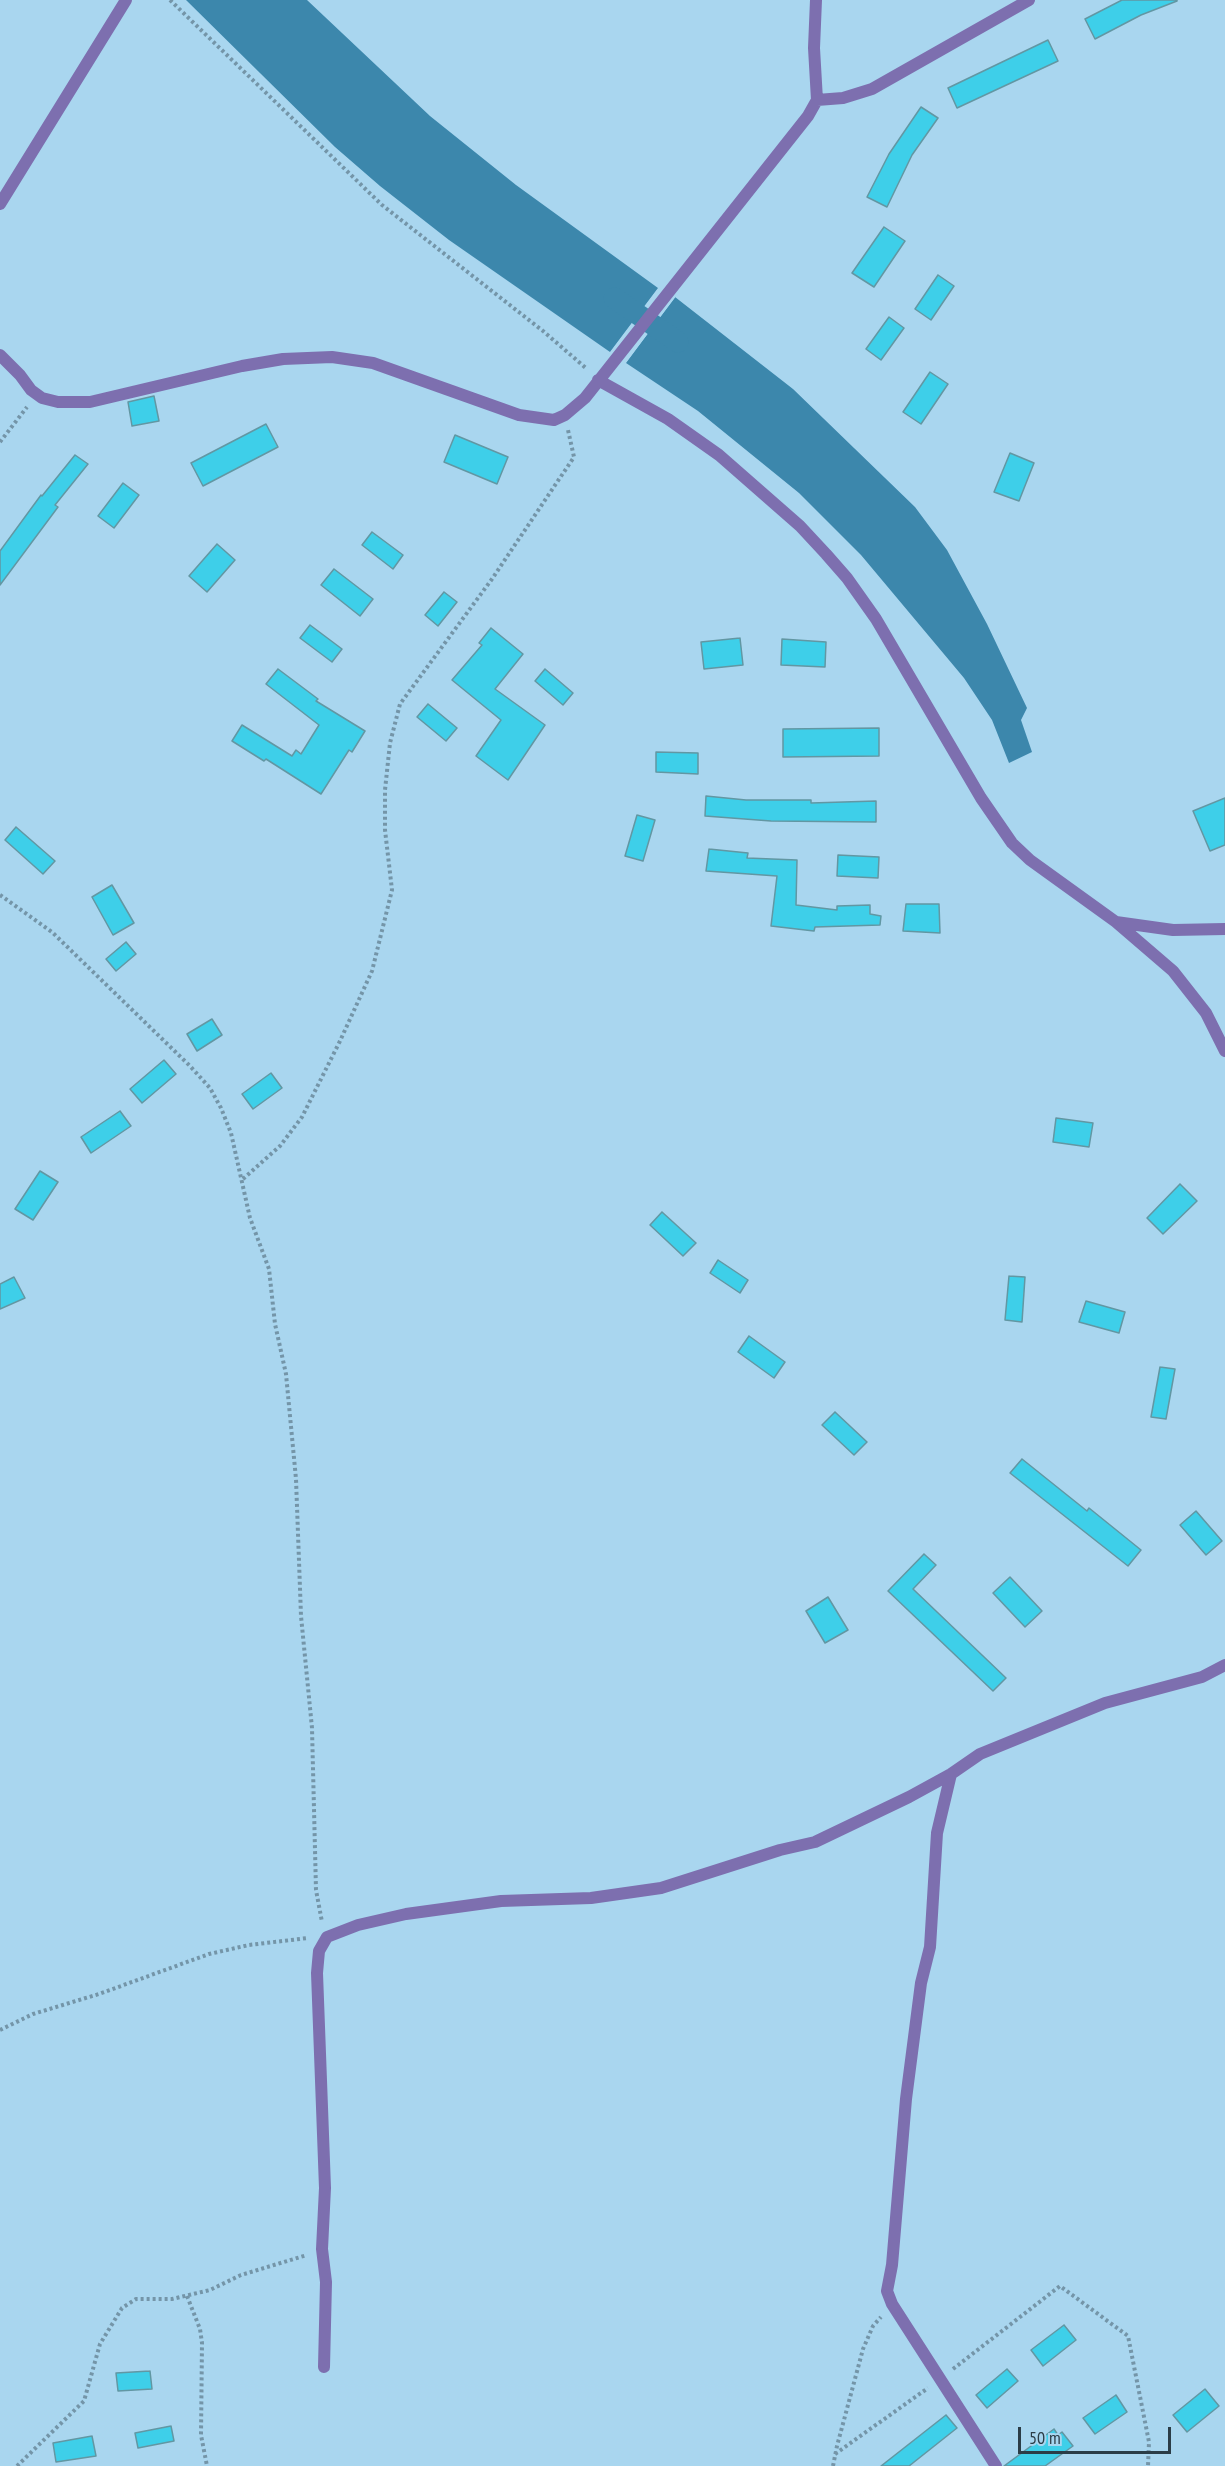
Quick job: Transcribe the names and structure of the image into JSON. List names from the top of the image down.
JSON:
{
  "scale_bar": "50 m"
}
